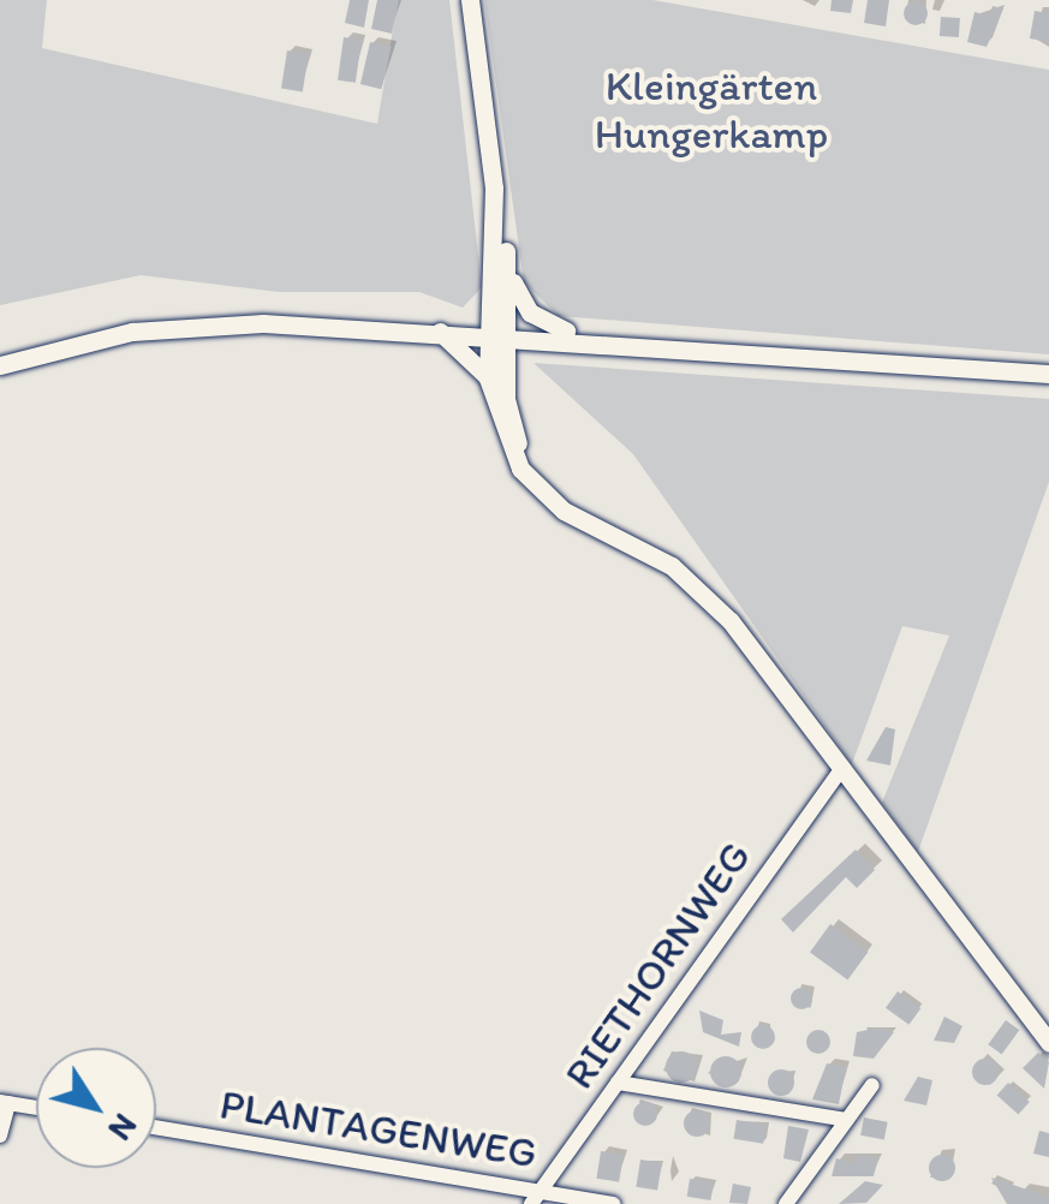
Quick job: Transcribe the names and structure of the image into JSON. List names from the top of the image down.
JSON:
{
  "streets": {
    "street": ["RIETHORNWEG", "PLANTAGENWEG"]
  },
  "crossings": [
    ["RIETHORNWEG", "PLANTAGENWEG"]
  ],
  "parks": ["Kleingärten Hungerkamp"],
  "north": "bottom right"
}
